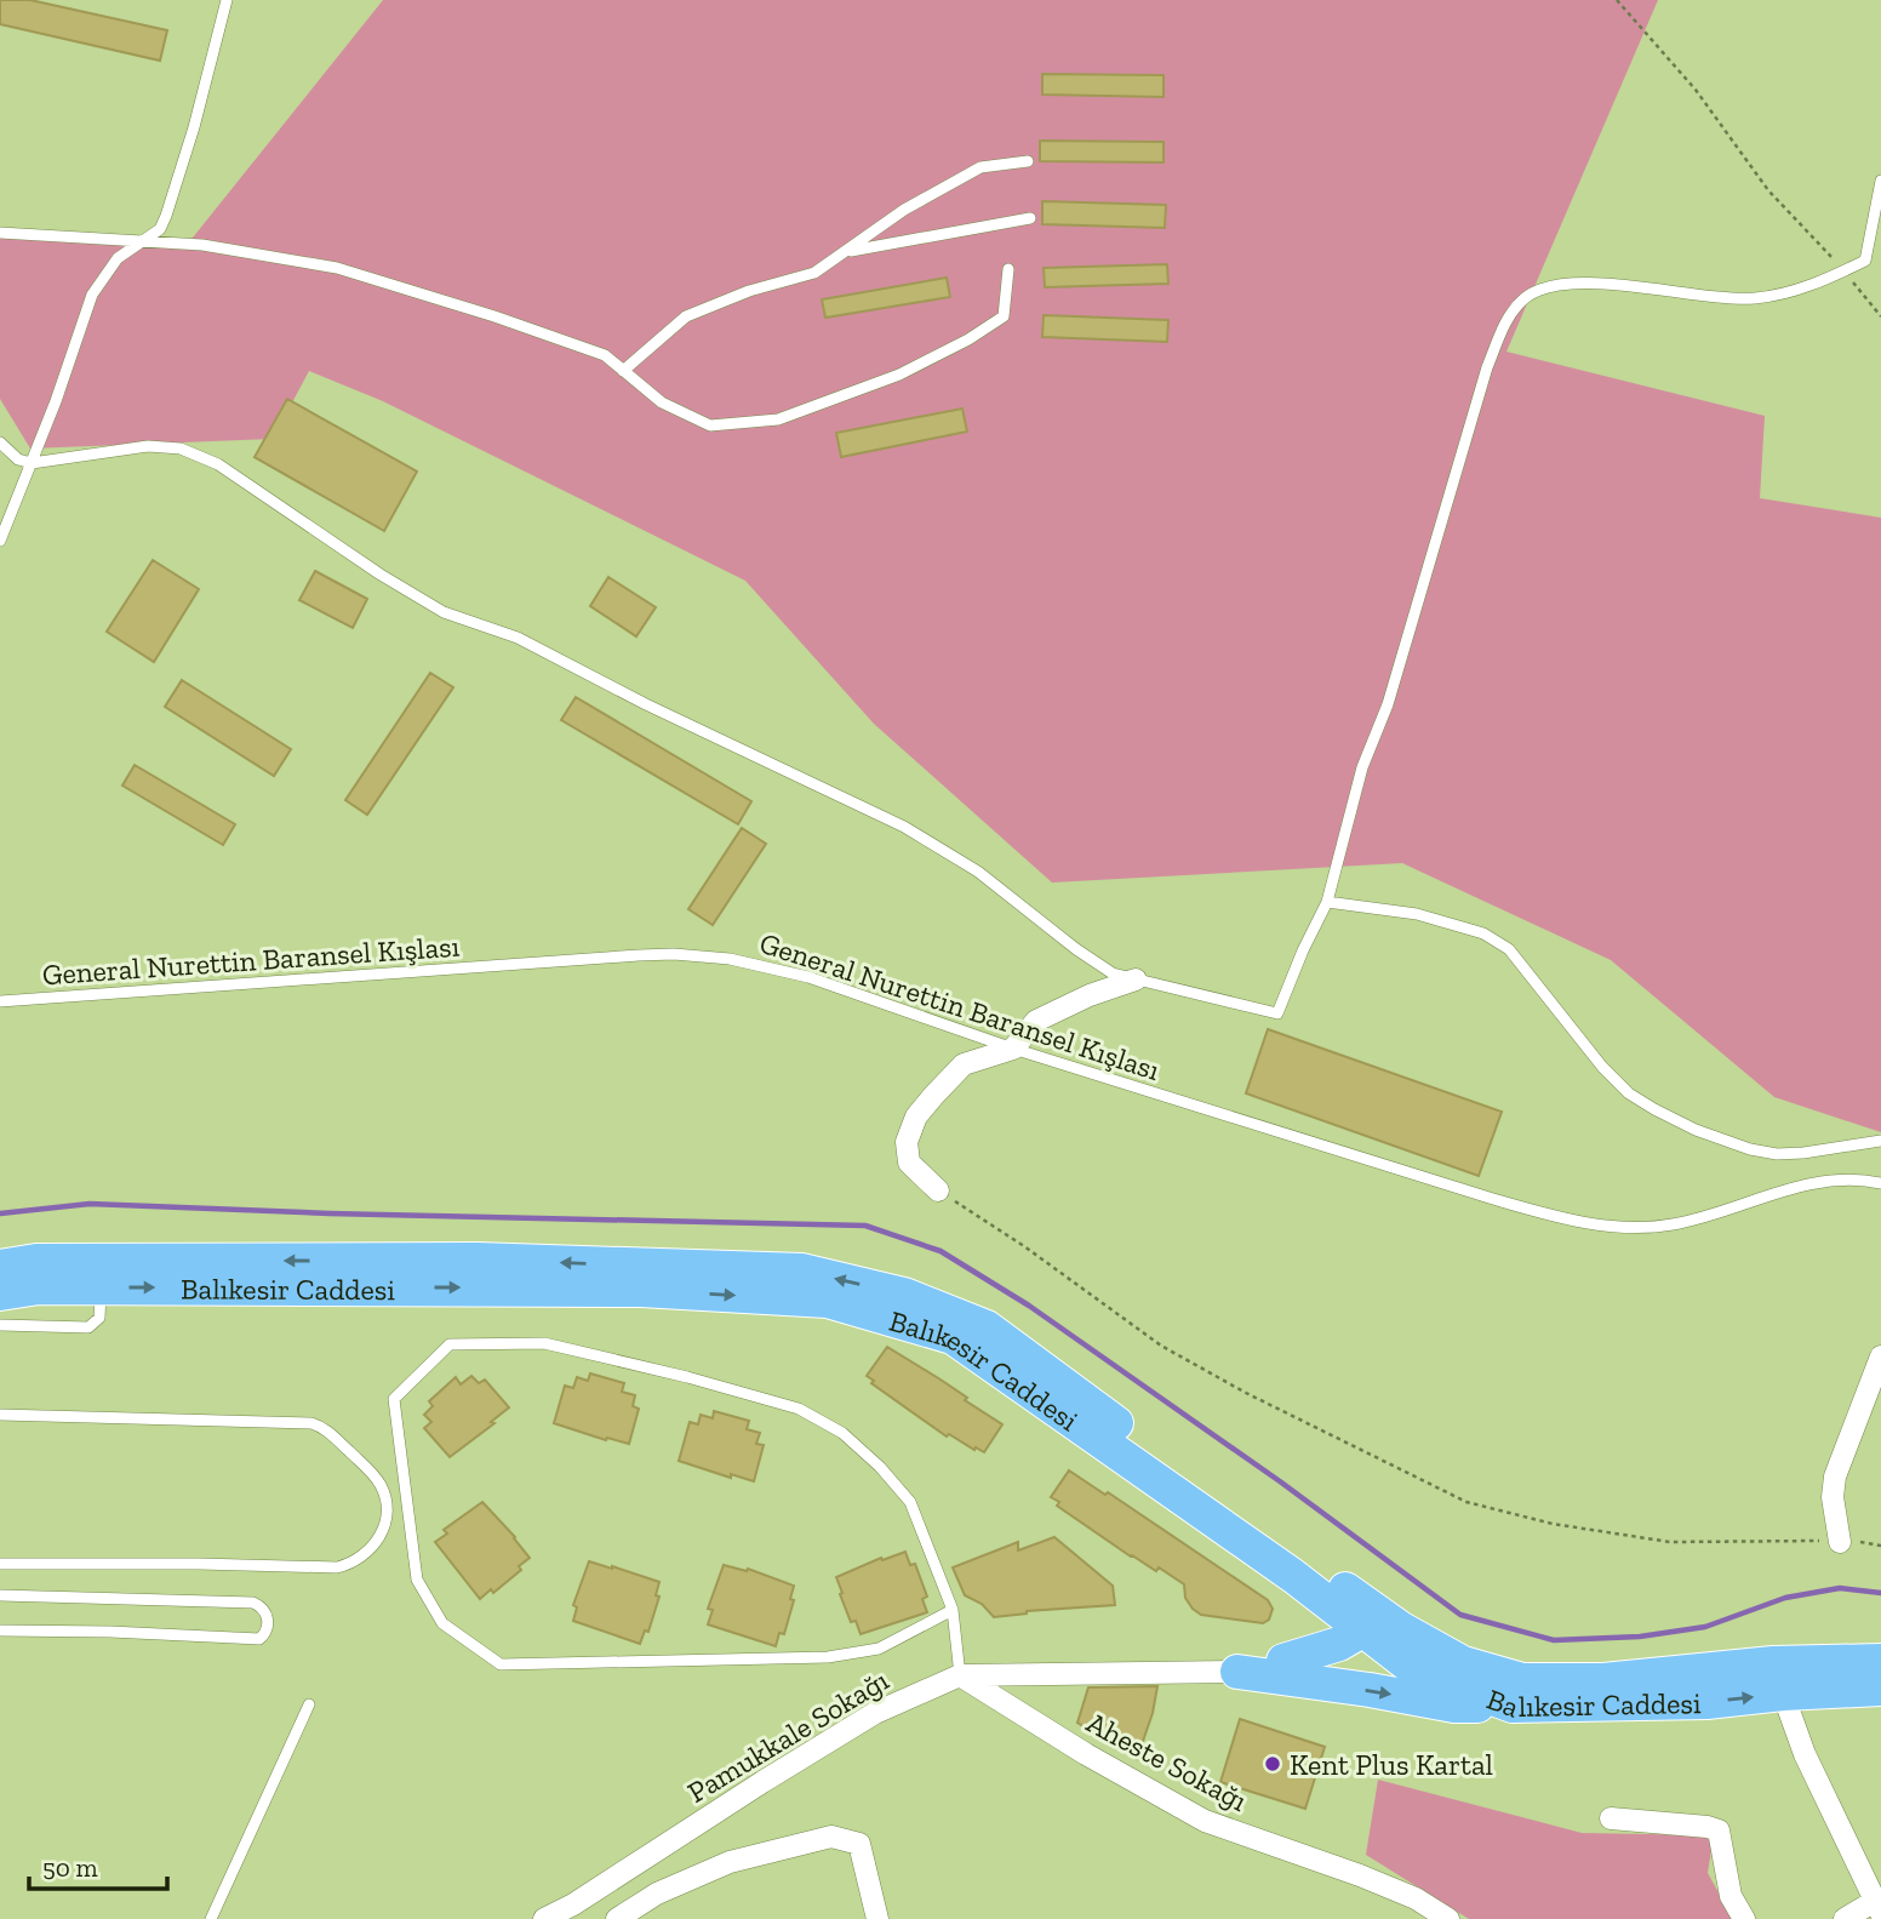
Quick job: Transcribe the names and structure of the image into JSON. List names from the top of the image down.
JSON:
{
  "streets": {
    "main road": ["Balıkesir Caddesi"],
    "street": ["Pamukkale Sokağı", "Aheste Sokağı"],
    "lane": ["General Nurettin Baransel Kışlası"]
  },
  "crossings": [
    ["Pamukkale Sokağı", "Aheste Sokağı"]
  ],
  "places": ["Kent Plus Kartal"],
  "scale_bar": "50 m"
}
